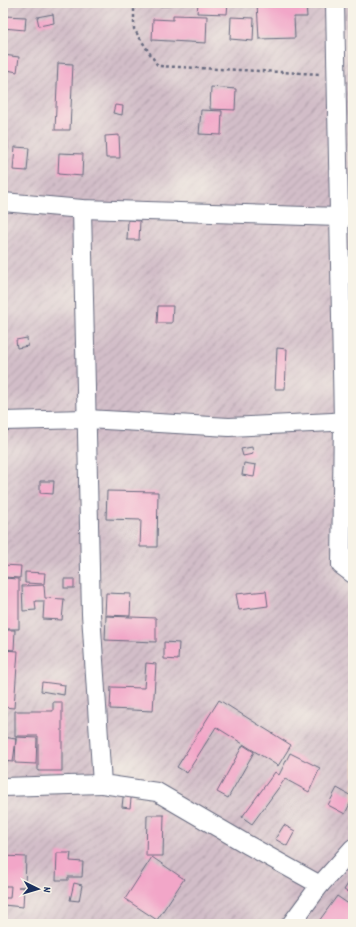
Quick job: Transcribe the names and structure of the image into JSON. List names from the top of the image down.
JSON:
{
  "north": "right"
}
